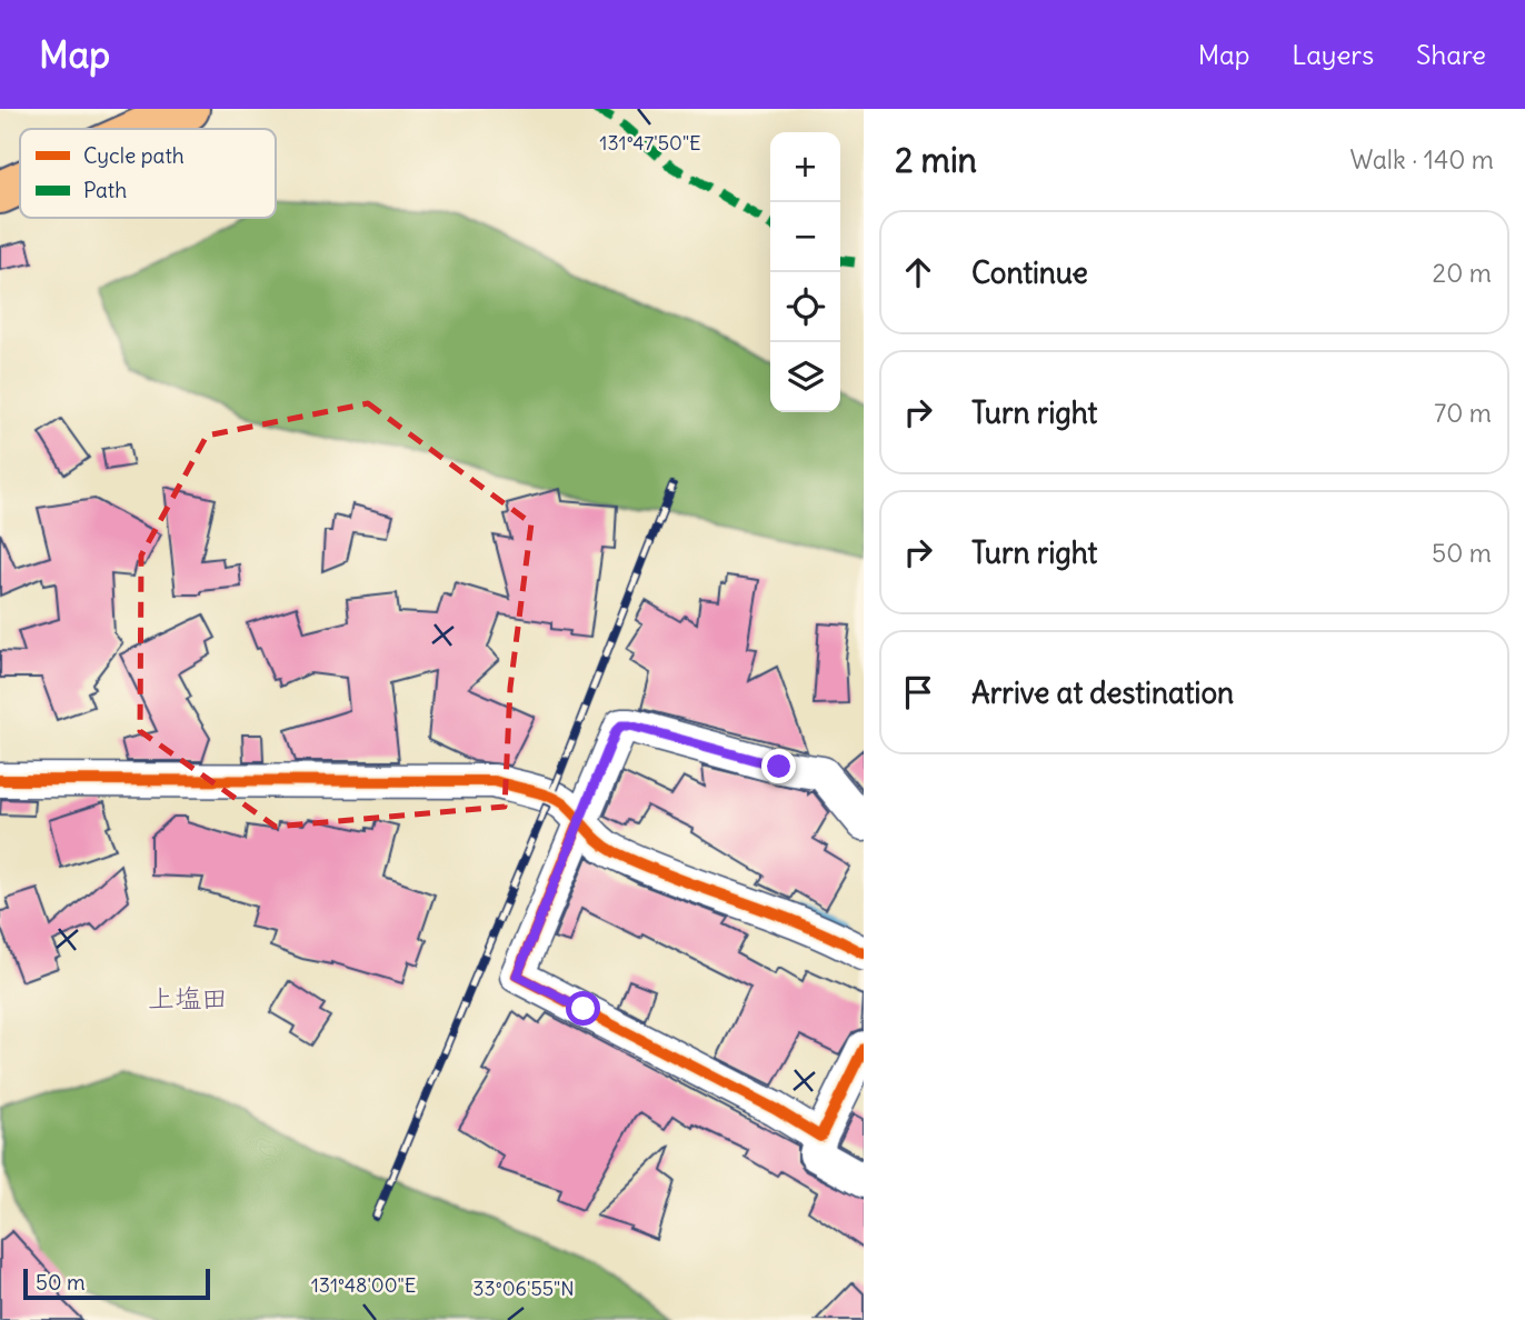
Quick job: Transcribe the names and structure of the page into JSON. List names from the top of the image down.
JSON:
{
  "districts": ["上塩田"],
  "legend": ["Cycle path", "Path"],
  "scale_bar": "50 m",
  "page": {
    "header": "Map",
    "nav": ["Map", "Layers", "Share"],
    "heading": ["2 min", "Walk · 140 m"],
    "map_buttons": ["+", "−"],
    "list": [
      ["Continue", "20 m"],
      ["Turn right", "70 m"],
      ["Turn right", "50 m"],
      "Arrive at destination"
    ],
    "scale": "50 m"
  },
  "coordinates": ["131°47'50\"E", "131°48'00\"E", "33°06'55\"N"]
}
